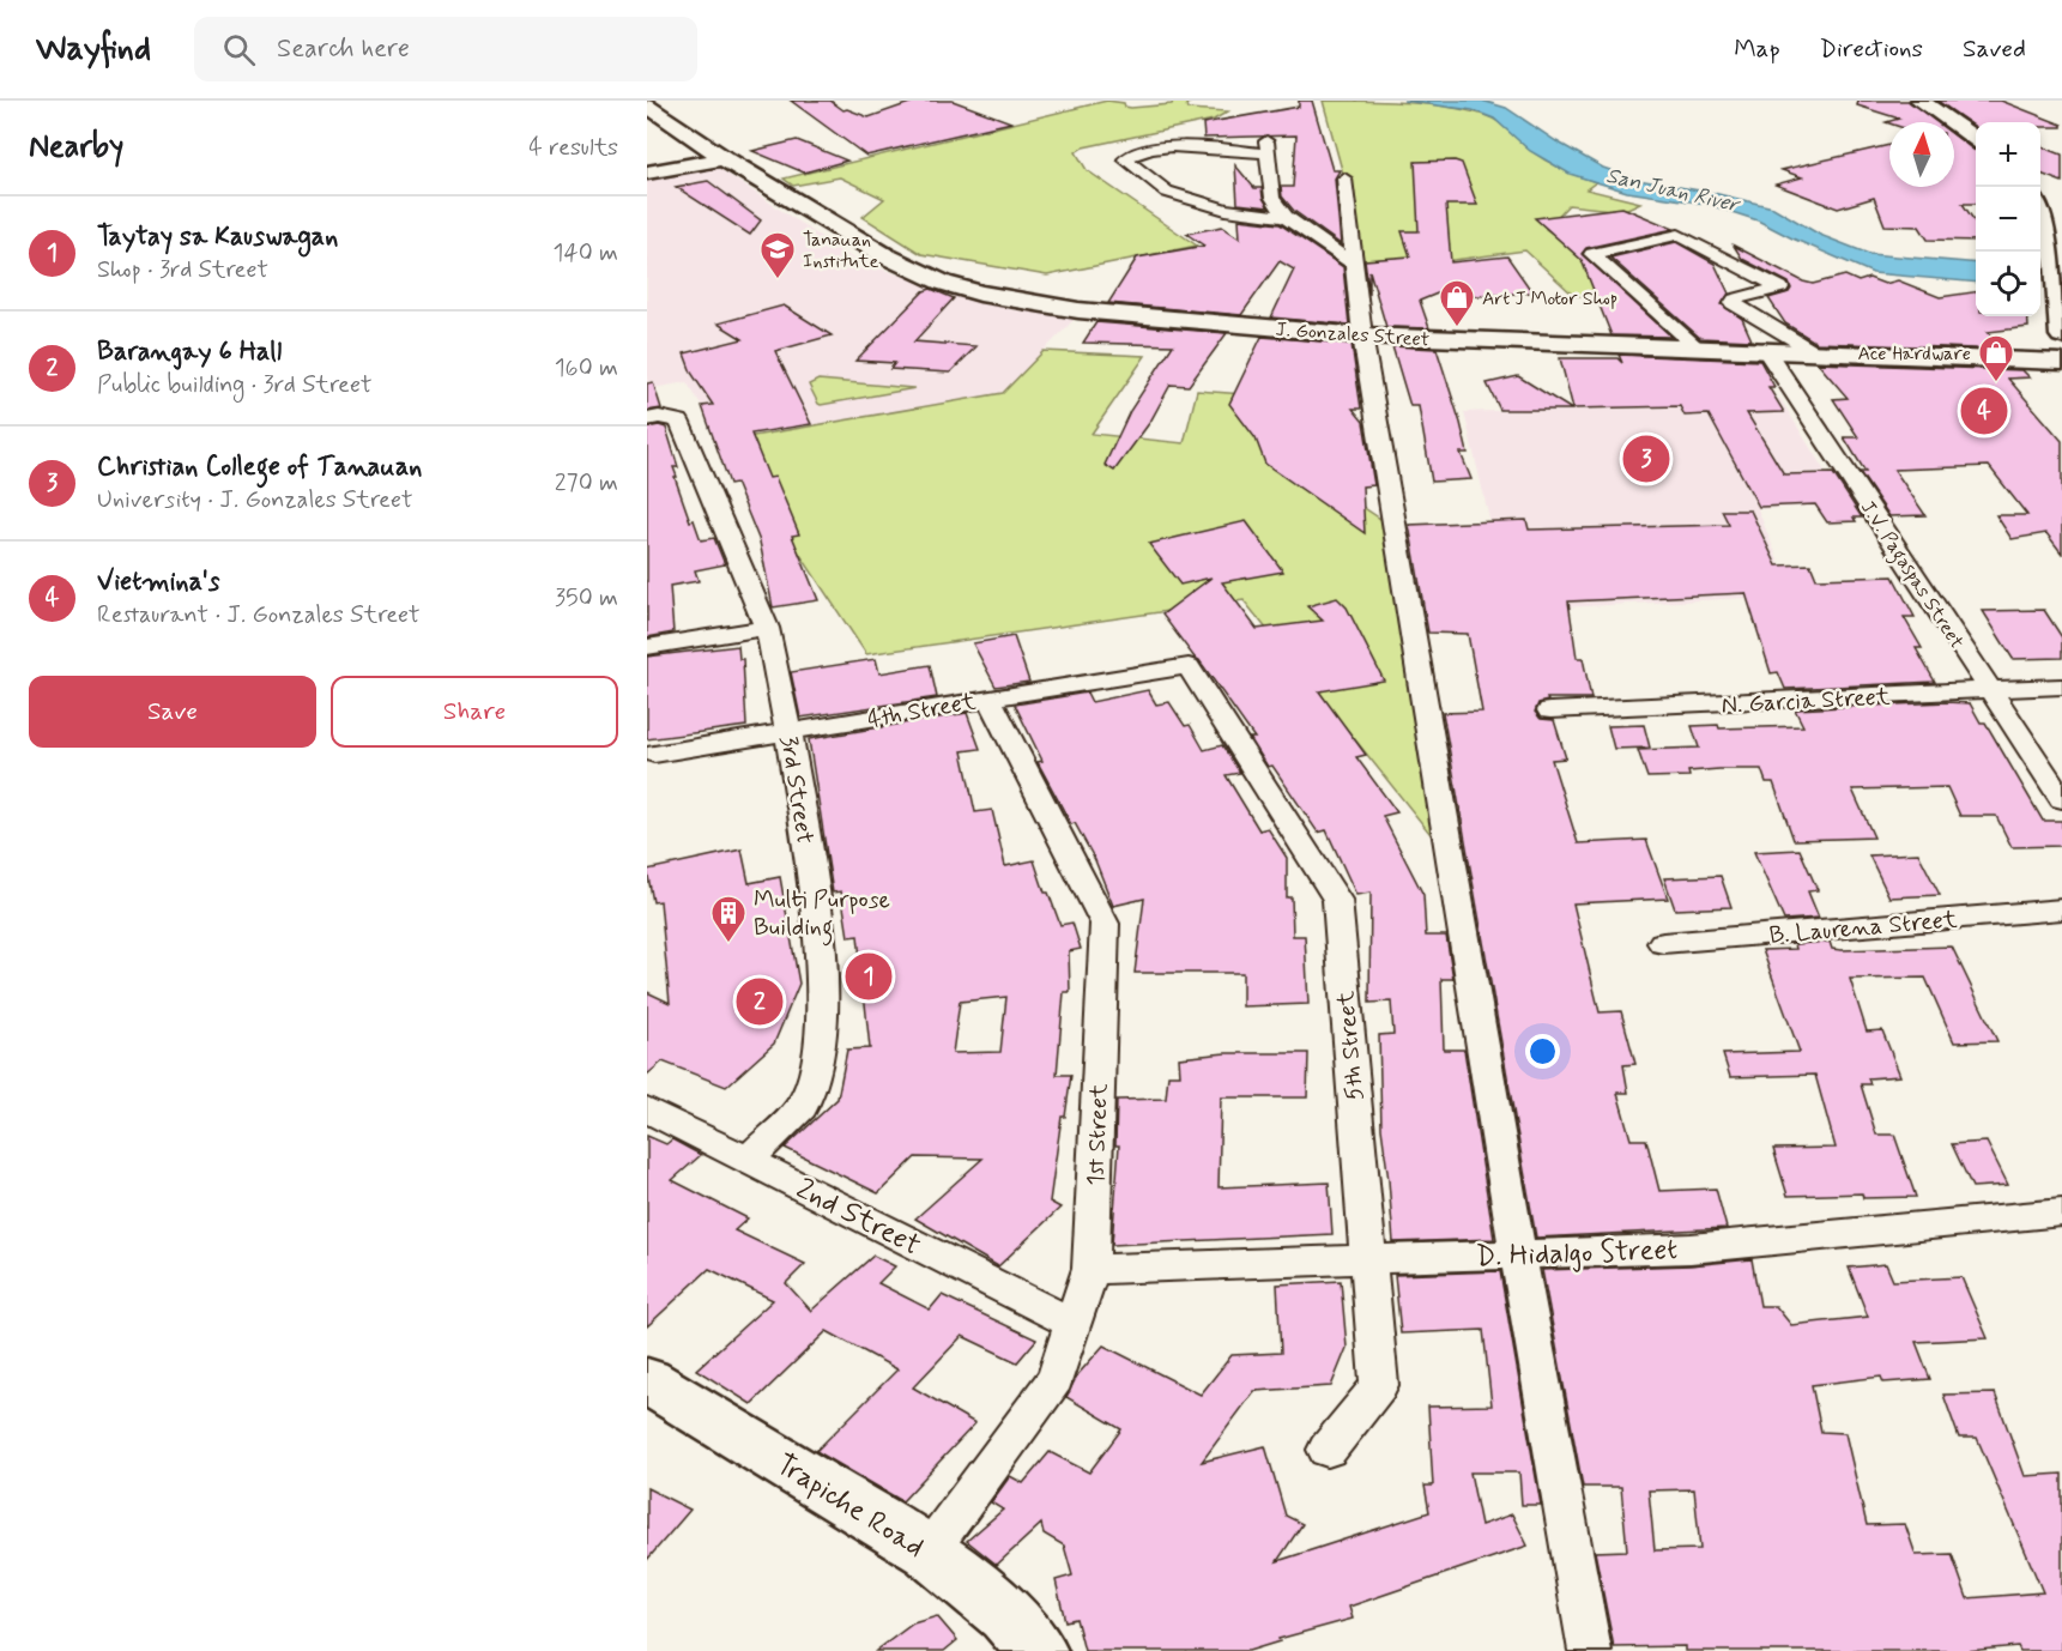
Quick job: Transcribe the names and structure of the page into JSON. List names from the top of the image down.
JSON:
{
  "streets": {
    "main road": ["J. Gonzales Street", "Trapiche Road"],
    "street": [
      "J.V. Pagaspas Street",
      "N. Garcia Street",
      "4th Street",
      "3rd Street",
      "B. Laurena Street",
      "5th Street",
      "1st Street",
      "2nd Street",
      "D. Hidalgo Street"
    ]
  },
  "crossings": [
    ["J. Gonzales Street", "J.V. Pagaspas Street"],
    ["J.V. Pagaspas Street", "N. Garcia Street"],
    ["4th Street", "3rd Street"],
    ["4th Street", "5th Street"],
    ["4th Street", "1st Street"],
    ["3rd Street", "2nd Street"],
    ["5th Street", "D. Hidalgo Street"],
    ["1st Street", "2nd Street"],
    ["1st Street", "D. Hidalgo Street"],
    ["1st Street", "Trapiche Road"]
  ],
  "water": ["San Juan River"],
  "places": {
    "school or university": ["Tanauan Institute"],
    "shop": ["Art J Motor Shop", "Ace Hardware"],
    "building": ["Multi Purpose Building"]
  },
  "north": "top",
  "page": {
    "header": "Wayfind",
    "search": "Search here",
    "nav": ["Map", "Directions", "Saved"],
    "heading": ["Nearby", "4 results"],
    "map_buttons": ["+", "−"],
    "list": [
      {
        "mark": "1",
        "name": "Taytay sa Kauswagan",
        "note": "Shop · 3rd Street",
        "value": "140 m"
      },
      {
        "mark": "2",
        "name": "Barangay 6 Hall",
        "note": "Public building · 3rd Street",
        "value": "160 m"
      },
      {
        "mark": "3",
        "name": "Christian College of Tanauan",
        "note": "University · J. Gonzales Street",
        "value": "270 m"
      },
      {
        "mark": "4",
        "name": "Vietmina's",
        "note": "Restaurant · J. Gonzales Street",
        "value": "350 m"
      }
    ],
    "pins": [
      "4",
      "3",
      "1",
      "2"
    ],
    "buttons": ["Save", "Share"]
  }
}
